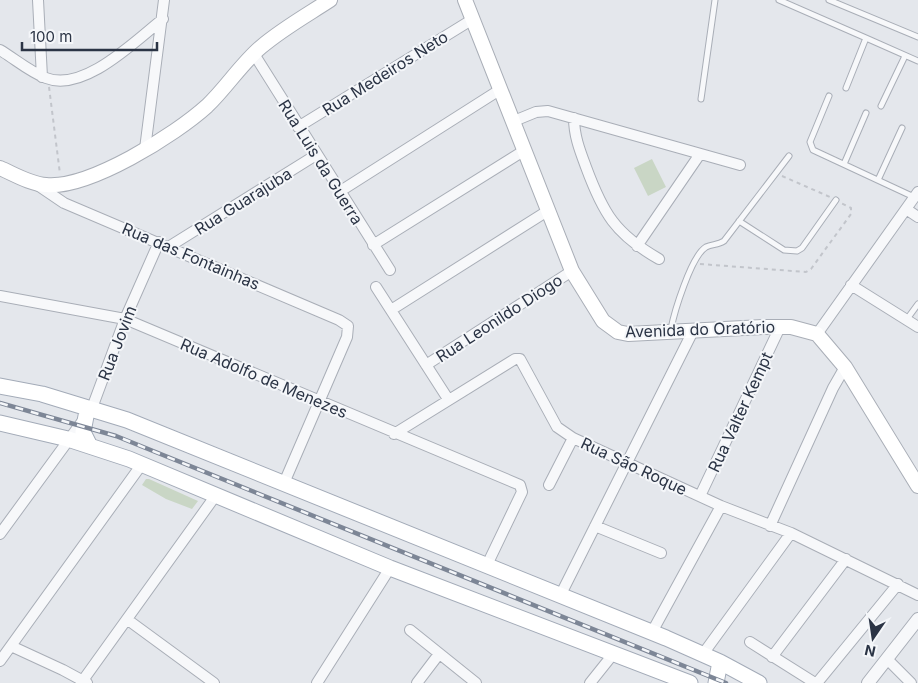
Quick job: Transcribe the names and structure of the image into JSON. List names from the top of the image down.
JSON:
{
  "streets": {
    "main road": ["Avenida do Oratório"],
    "street": [
      "Rua Medeiros Neto",
      "Rua Luis da Guerra",
      "Rua Guarajuba",
      "Rua das Fontainhas",
      "Rua Leonildo Diogo",
      "Rua Jovim",
      "Rua Adolfo de Menezes",
      "Rua Valter Kempt",
      "Rua São Roque"
    ]
  },
  "crossings": [
    ["Rua Medeiros Neto", "Rua Luis da Guerra"],
    ["Rua Medeiros Neto", "Avenida do Oratório"],
    ["Rua Luis da Guerra", "Rua Guarajuba"],
    ["Rua Guarajuba", "Rua das Fontainhas"],
    ["Rua das Fontainhas", "Rua Jovim"],
    ["Rua das Fontainhas", "Rua Adolfo de Menezes"],
    ["Rua Leonildo Diogo", "Avenida do Oratório"],
    ["Avenida do Oratório", "Rua Valter Kempt"],
    ["Rua Jovim", "Rua Adolfo de Menezes"],
    ["Rua Adolfo de Menezes", "Rua São Roque"],
    ["Rua Valter Kempt", "Rua São Roque"]
  ],
  "scale_bar": "100 m",
  "north": "bottom"
}
